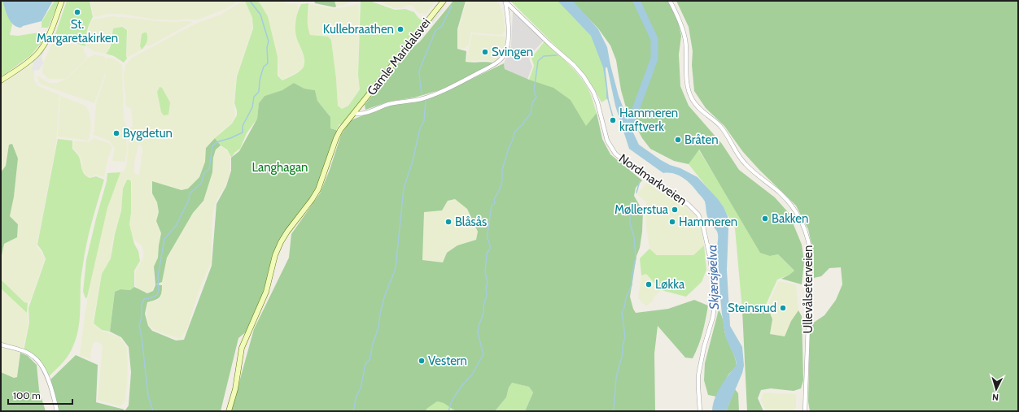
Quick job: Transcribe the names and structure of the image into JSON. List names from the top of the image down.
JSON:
{
  "streets": {
    "street": ["Gamle Maridalsvei", "Nordmarkveien", "Ullevålseterveien"]
  },
  "crossings": [
    ["Gamle Maridalsvei", "Nordmarkveien"]
  ],
  "water": ["Skjærsjøelva"],
  "parks": ["Langhagan"],
  "places": [
    "St. Margaretakirken",
    "Kullebraathen",
    "Svingen",
    "Hammeren kraftverk",
    "Bygdetun",
    "Bråten",
    "Møllerstua",
    "Bakken",
    "Blåsås",
    "Hammeren",
    "Løkka",
    "Steinsrud",
    "Vestern"
  ],
  "scale_bar": "100 m",
  "north": "bottom"
}
